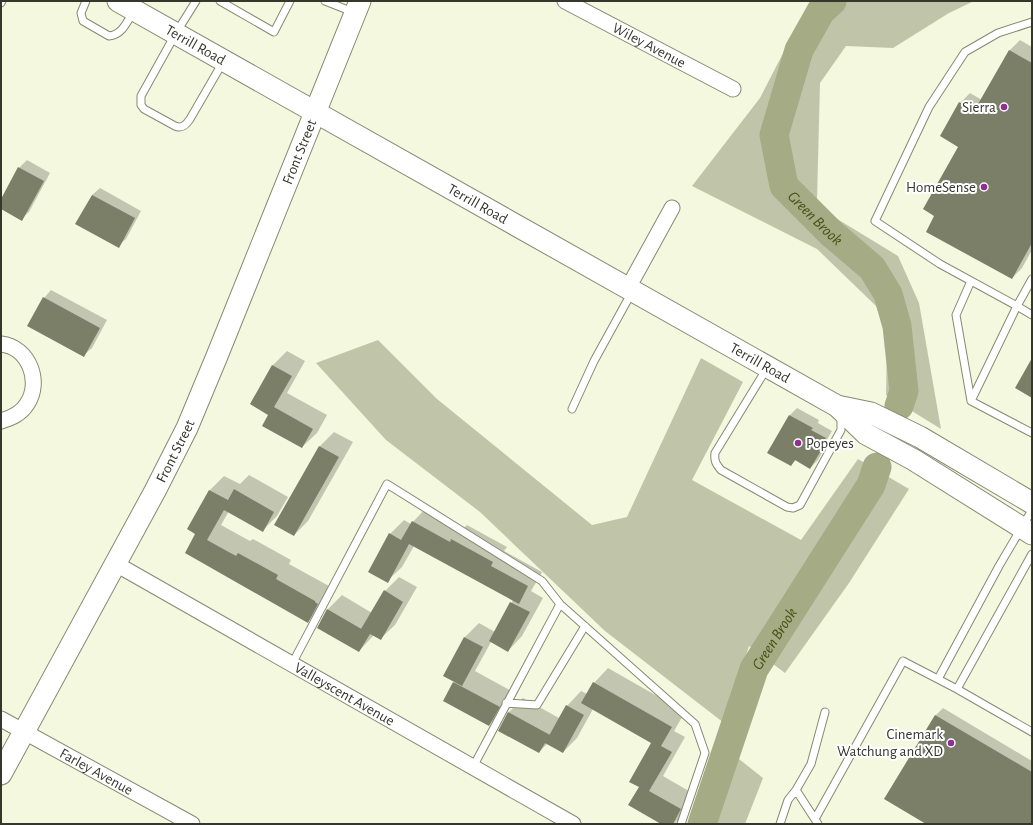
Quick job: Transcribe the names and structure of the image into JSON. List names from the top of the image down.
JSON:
{
  "streets": {
    "street": [
      "Terrill Road",
      "Wiley Avenue",
      "Front Street",
      "Valleyscent Avenue",
      "Farley Avenue"
    ]
  },
  "crossings": [
    ["Terrill Road", "Front Street"],
    ["Front Street", "Valleyscent Avenue"],
    ["Front Street", "Farley Avenue"]
  ],
  "water": ["Green Brook"],
  "places": [
    "Sierra",
    "HomeSense",
    "Popeyes",
    "Cinemark Watchung and XD"
  ]
}
